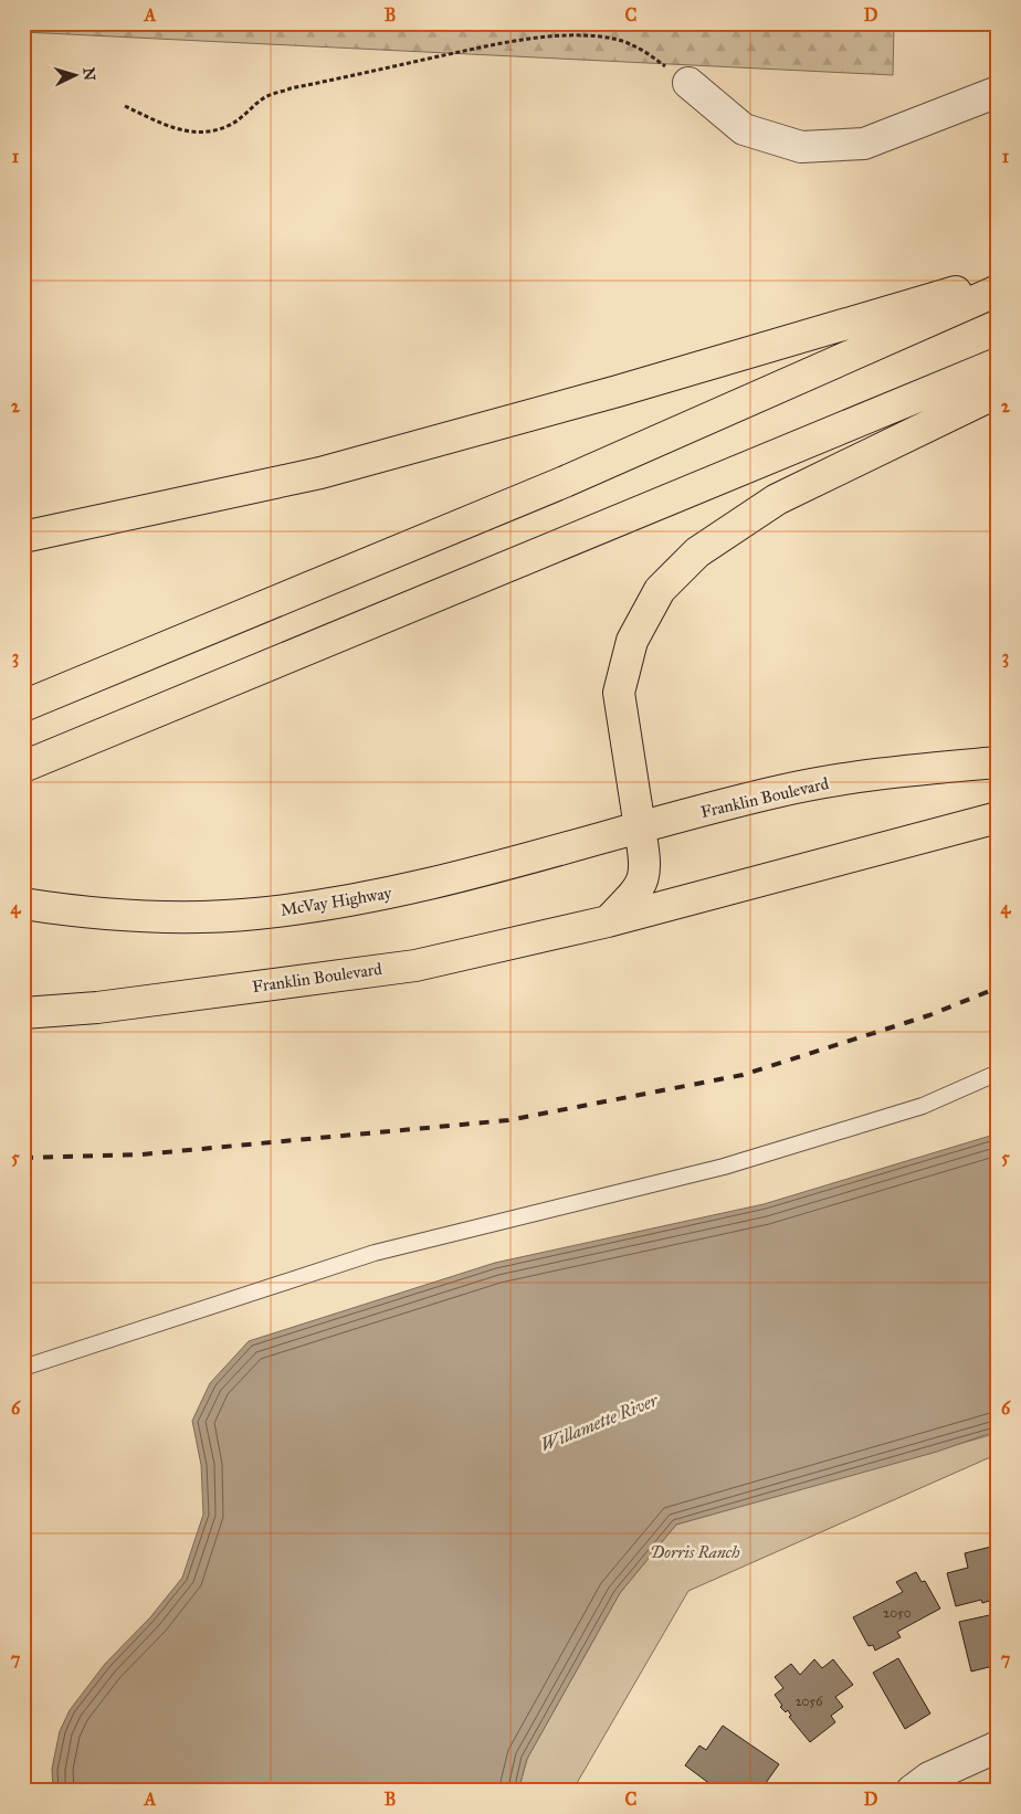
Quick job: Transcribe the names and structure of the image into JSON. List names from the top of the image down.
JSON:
{
  "streets": {
    "main road": ["Franklin Boulevard", "McVay Highway"]
  },
  "crossings": [
    ["Franklin Boulevard", "McVay Highway"]
  ],
  "water": ["Willamette River"],
  "parks": ["Dorris Ranch"],
  "house_numbers": ["2050", "2056"],
  "north": "right",
  "grid": {
    "columns": [
      "A",
      "B",
      "C",
      "D"
    ],
    "rows": [
      "1",
      "2",
      "3",
      "4",
      "5",
      "6",
      "7"
    ]
  }
}
